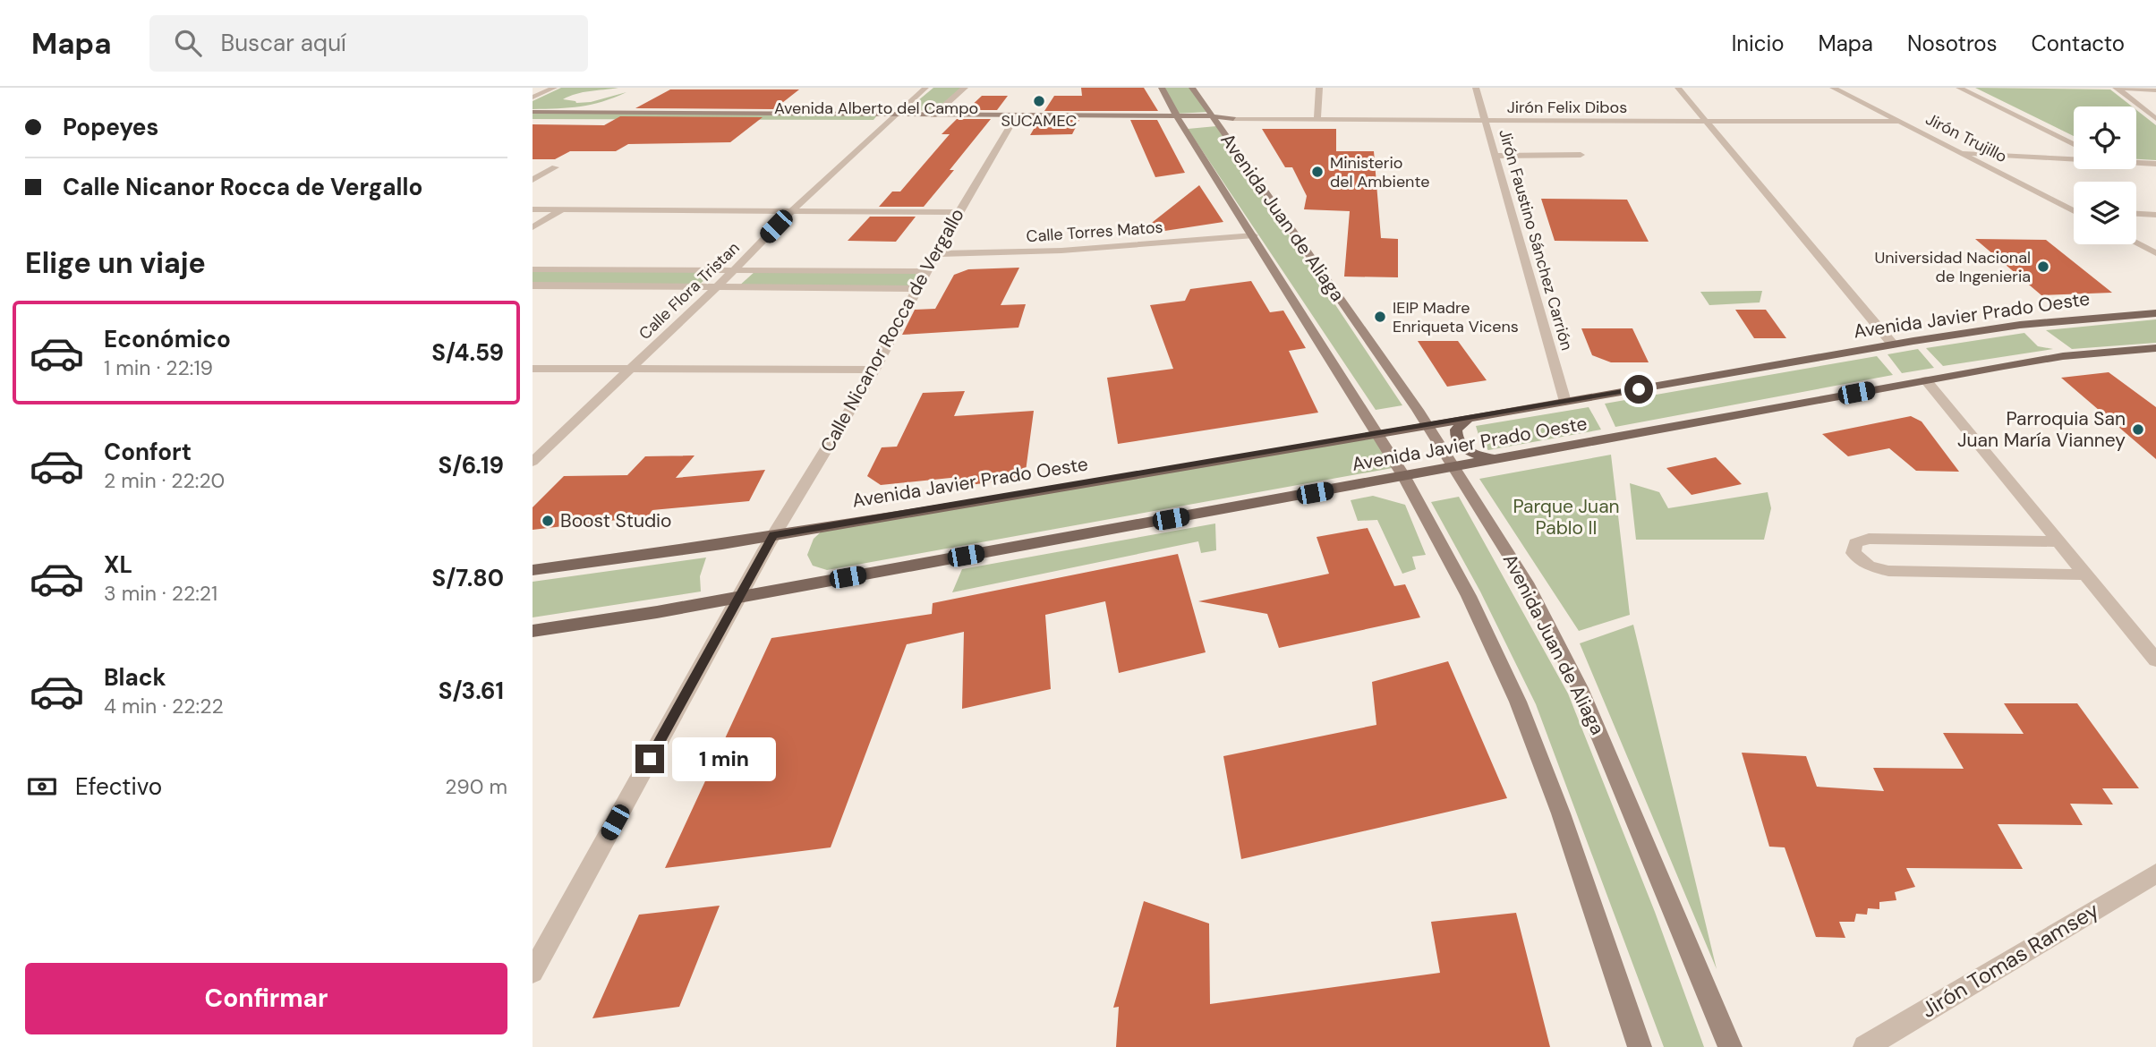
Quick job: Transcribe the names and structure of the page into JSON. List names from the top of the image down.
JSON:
{
  "streets": {
    "main road": ["Avenida Alberto del Campo", "Avenida Juan de Aliaga", "Avenida Javier Prado Oeste"],
    "street": [
      "Jirón Felix Dibos",
      "Jirón Trujillo",
      "Calle Torres Matos",
      "Jirón Faustino Sánchez Carrión",
      "Calle Flora Tristan",
      "Calle Nicanor Rocca de Vergallo",
      "Jirón Tomas Ramsey"
    ]
  },
  "crossings": [
    ["Jirón Felix Dibos", "Avenida Alberto del Campo"],
    ["Jirón Felix Dibos", "Jirón Trujillo"],
    ["Jirón Felix Dibos", "Jirón Faustino Sánchez Carrión"],
    ["Avenida Alberto del Campo", "Avenida Juan de Aliaga"],
    ["Avenida Alberto del Campo", "Calle Flora Tristan"],
    ["Avenida Alberto del Campo", "Calle Nicanor Rocca de Vergallo"],
    ["Avenida Juan de Aliaga", "Calle Torres Matos"],
    ["Avenida Juan de Aliaga", "Avenida Javier Prado Oeste"],
    ["Calle Torres Matos", "Calle Nicanor Rocca de Vergallo"],
    ["Jirón Faustino Sánchez Carrión", "Avenida Javier Prado Oeste"],
    ["Avenida Javier Prado Oeste", "Calle Nicanor Rocca de Vergallo"]
  ],
  "parks": ["Parque Juan Pablo II"],
  "places": [
    "SUCAMEC",
    "Ministerio del Ambiente",
    "Universidad Nacional de Ingenieria",
    "IEIP Madre Enriqueta Vicens",
    "Parroquia San Juan María Vianney",
    "Boost Studio"
  ],
  "page": {
    "header": "Mapa",
    "search": "Buscar aquí",
    "nav": [
      "Inicio",
      "Mapa",
      "Nosotros",
      "Contacto"
    ],
    "banner": ["Popeyes", "Calle Nicanor Rocca de Vergallo"],
    "heading": "Elige un viaje",
    "list": [
      {
        "name": "Económico",
        "note": "1 min · 22:19",
        "value": "S/4.59"
      },
      {
        "name": "Confort",
        "note": "2 min · 22:20",
        "value": "S/6.19"
      },
      {
        "name": "XL",
        "note": "3 min · 22:21",
        "value": "S/7.80"
      },
      {
        "name": "Black",
        "note": "4 min · 22:22",
        "value": "S/3.61"
      }
    ],
    "bubble": "1 min",
    "pay": ["Efectivo", "290 m"],
    "buttons": "Confirmar"
  }
}
